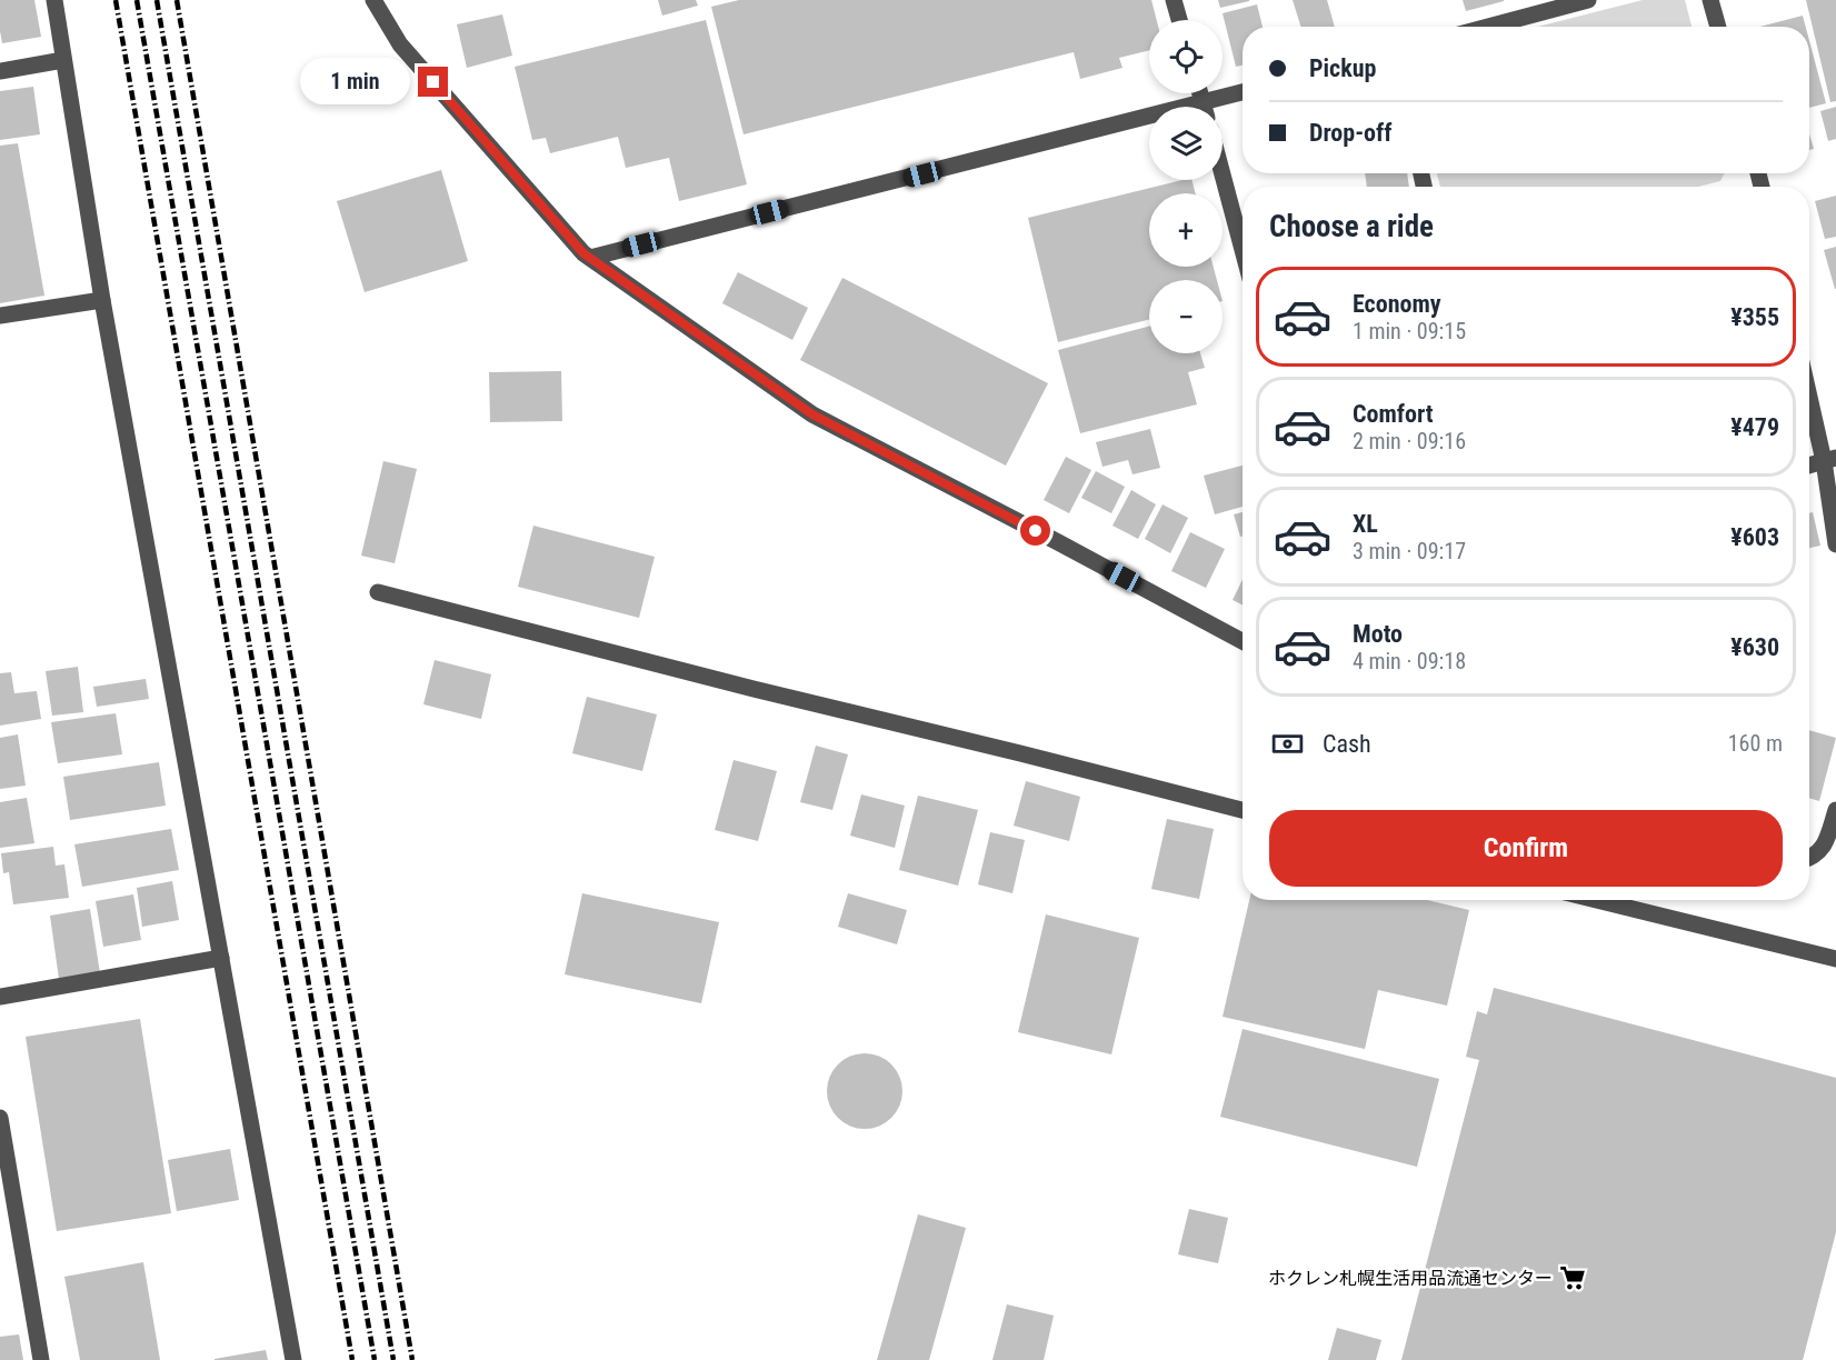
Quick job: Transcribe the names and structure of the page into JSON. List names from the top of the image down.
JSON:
{
  "places": {
    "supermarket": ["ホクレン札幌生活用品流通センター"]
  },
  "page": {
    "map_buttons": ["+", "−"],
    "banner": ["Pickup", "Drop-off"],
    "bubble": "1 min",
    "heading": "Choose a ride",
    "list": [
      {
        "name": "Economy",
        "note": "1 min · 09:15",
        "value": "¥355"
      },
      {
        "name": "Comfort",
        "note": "2 min · 09:16",
        "value": "¥479"
      },
      {
        "name": "XL",
        "note": "3 min · 09:17",
        "value": "¥603"
      },
      {
        "name": "Moto",
        "note": "4 min · 09:18",
        "value": "¥630"
      }
    ],
    "pay": ["Cash", "160 m"],
    "buttons": "Confirm"
  }
}
